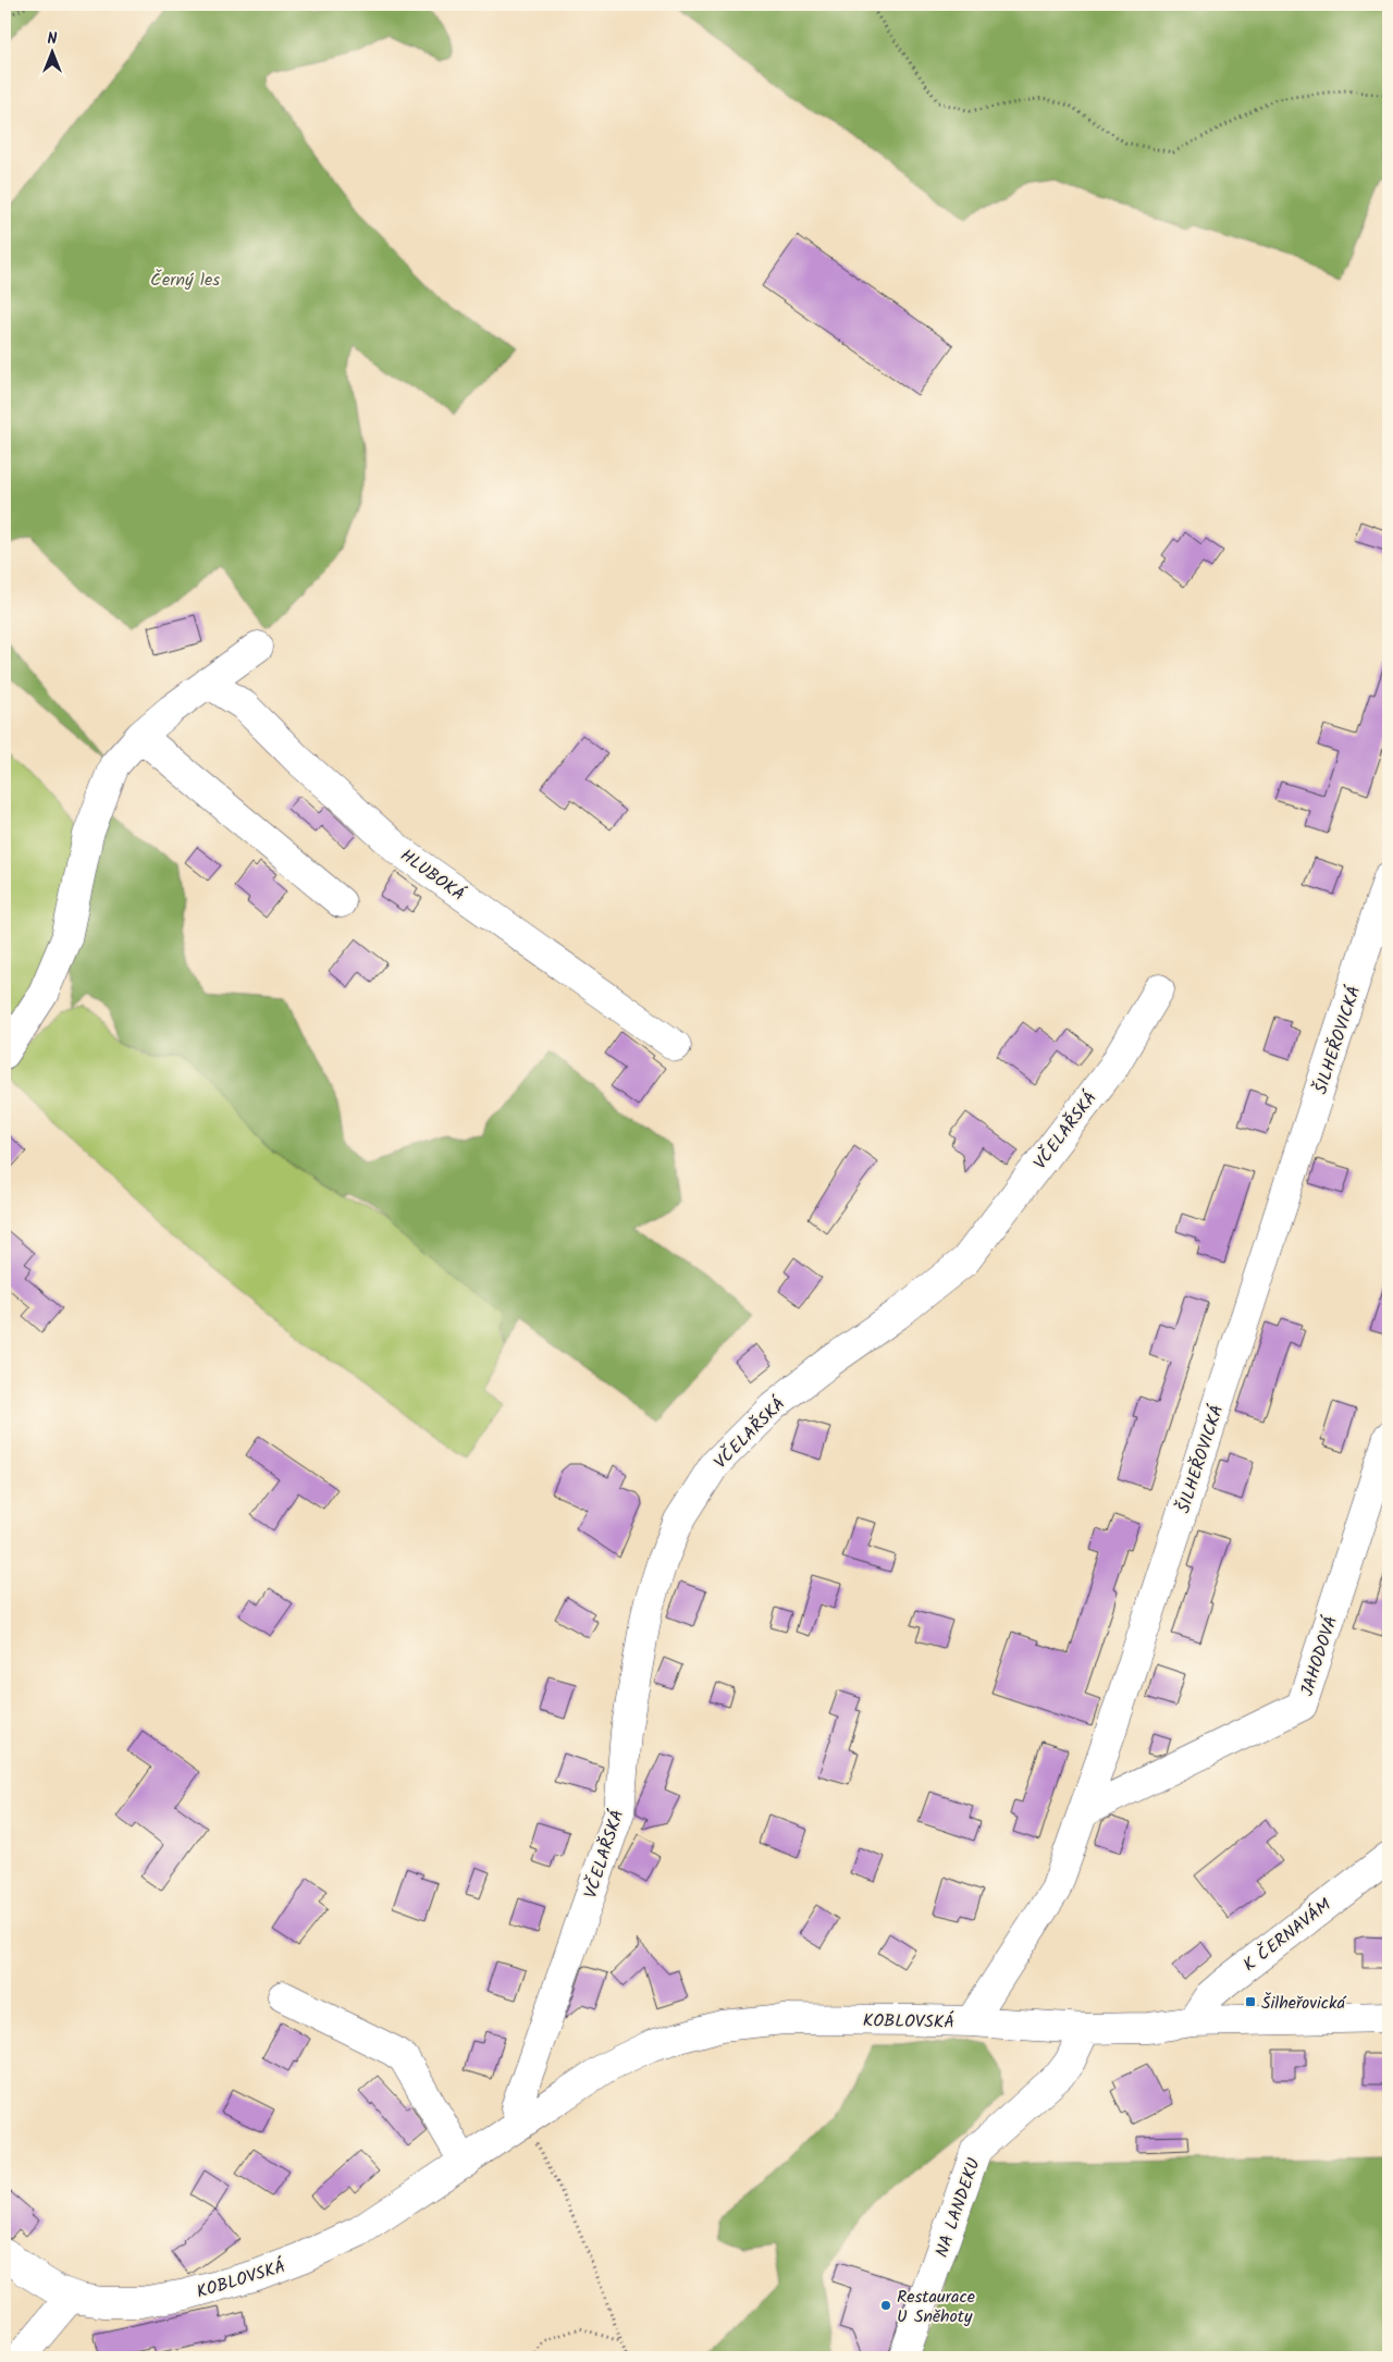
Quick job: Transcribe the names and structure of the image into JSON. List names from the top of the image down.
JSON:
{
  "streets": {
    "street": [
      "HLUBOKÁ",
      "ŠILHEŘOVICKÁ",
      "VČELAŘSKÁ",
      "JAHODOVÁ",
      "K ČERNAVÁM",
      "KOBLOVSKÁ",
      "NA LANDEKU"
    ]
  },
  "crossings": [
    ["ŠILHEŘOVICKÁ", "JAHODOVÁ"],
    ["ŠILHEŘOVICKÁ", "KOBLOVSKÁ"],
    ["VČELAŘSKÁ", "KOBLOVSKÁ"],
    ["K ČERNAVÁM", "KOBLOVSKÁ"],
    ["KOBLOVSKÁ", "NA LANDEKU"]
  ],
  "parks": ["Černý les"],
  "places": {
    "transit": ["Šilheřovická"],
    "other": ["Restaurace U Sněhoty"]
  },
  "north": "top"
}
